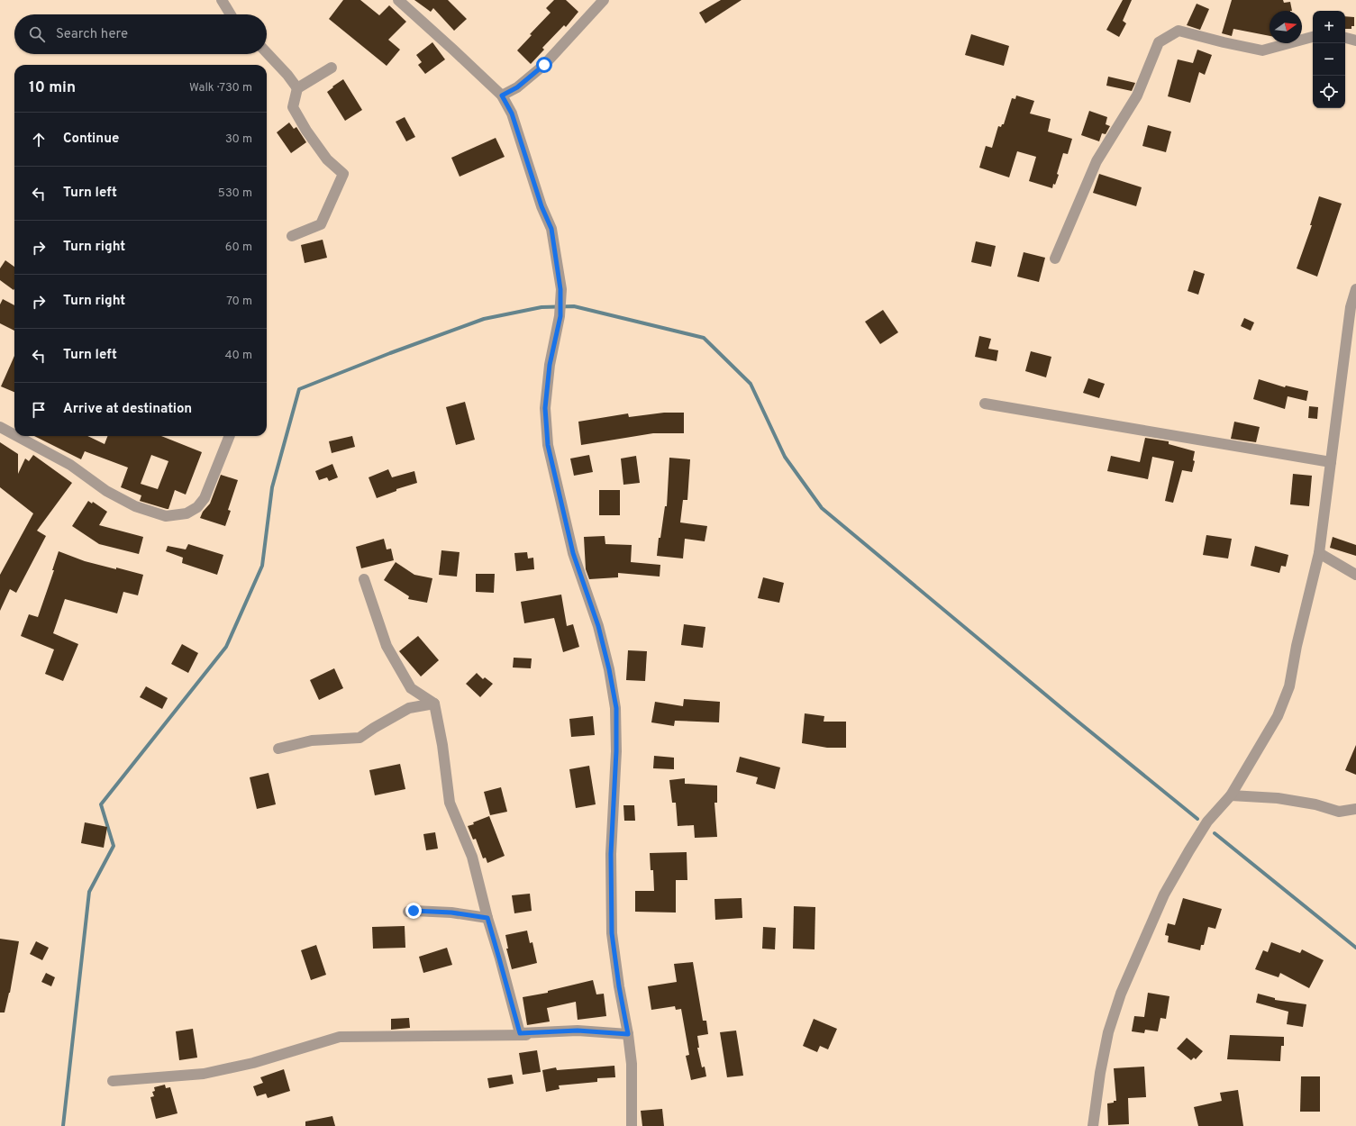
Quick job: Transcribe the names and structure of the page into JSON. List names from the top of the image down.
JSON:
{
  "north": "right",
  "page": {
    "map_buttons": ["+", "−"],
    "search": "Search here",
    "heading": ["10 min", "Walk · 730 m"],
    "list": [
      ["Continue", "30 m"],
      ["Turn left", "530 m"],
      ["Turn right", "60 m"],
      ["Turn right", "70 m"],
      ["Turn left", "40 m"],
      "Arrive at destination"
    ]
  }
}
